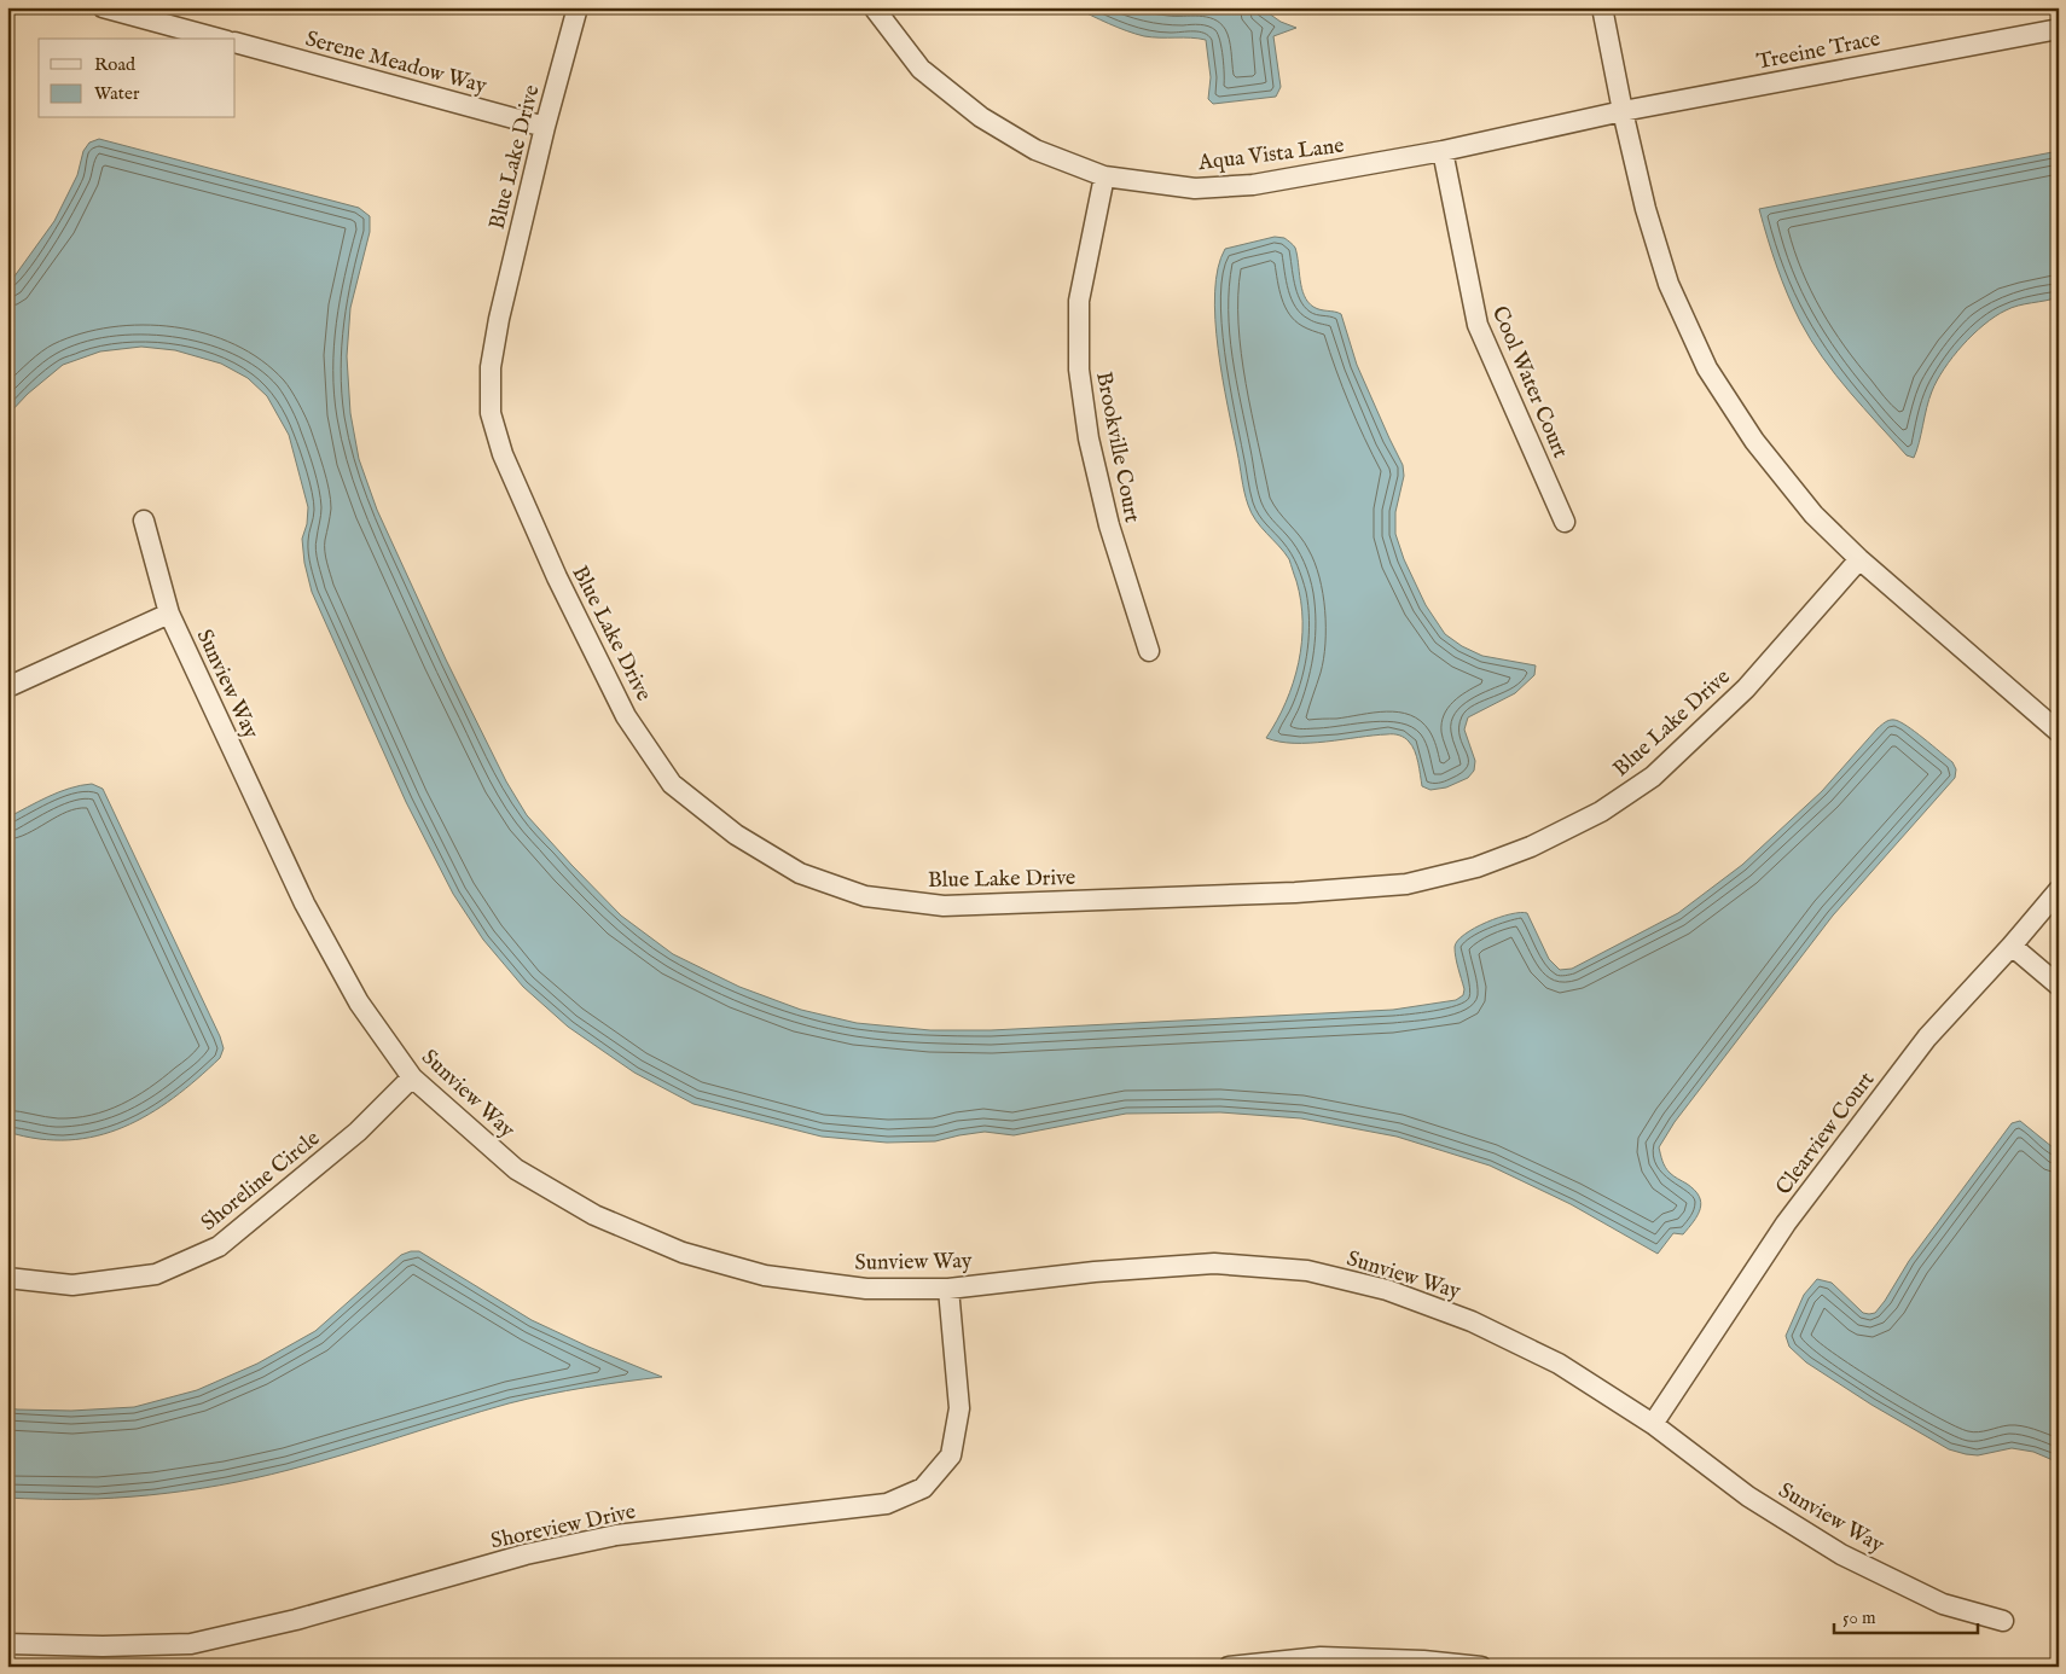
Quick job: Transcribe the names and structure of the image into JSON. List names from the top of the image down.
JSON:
{
  "streets": {
    "street": [
      "Treeine Trace",
      "Serene Meadow Way",
      "Aqua Vista Lane",
      "Blue Lake Drive",
      "Cool Water Court",
      "Brookville Court",
      "Sunview Way",
      "Clearview Court",
      "Shoreline Circle",
      "Shoreview Drive"
    ]
  },
  "crossings": [
    ["Treeine Trace", "Aqua Vista Lane"],
    ["Serene Meadow Way", "Blue Lake Drive"],
    ["Aqua Vista Lane", "Cool Water Court"],
    ["Aqua Vista Lane", "Brookville Court"],
    ["Sunview Way", "Clearview Court"],
    ["Sunview Way", "Shoreline Circle"],
    ["Sunview Way", "Shoreview Drive"]
  ],
  "legend": ["Road", "Water"],
  "scale_bar": "50 m"
}
